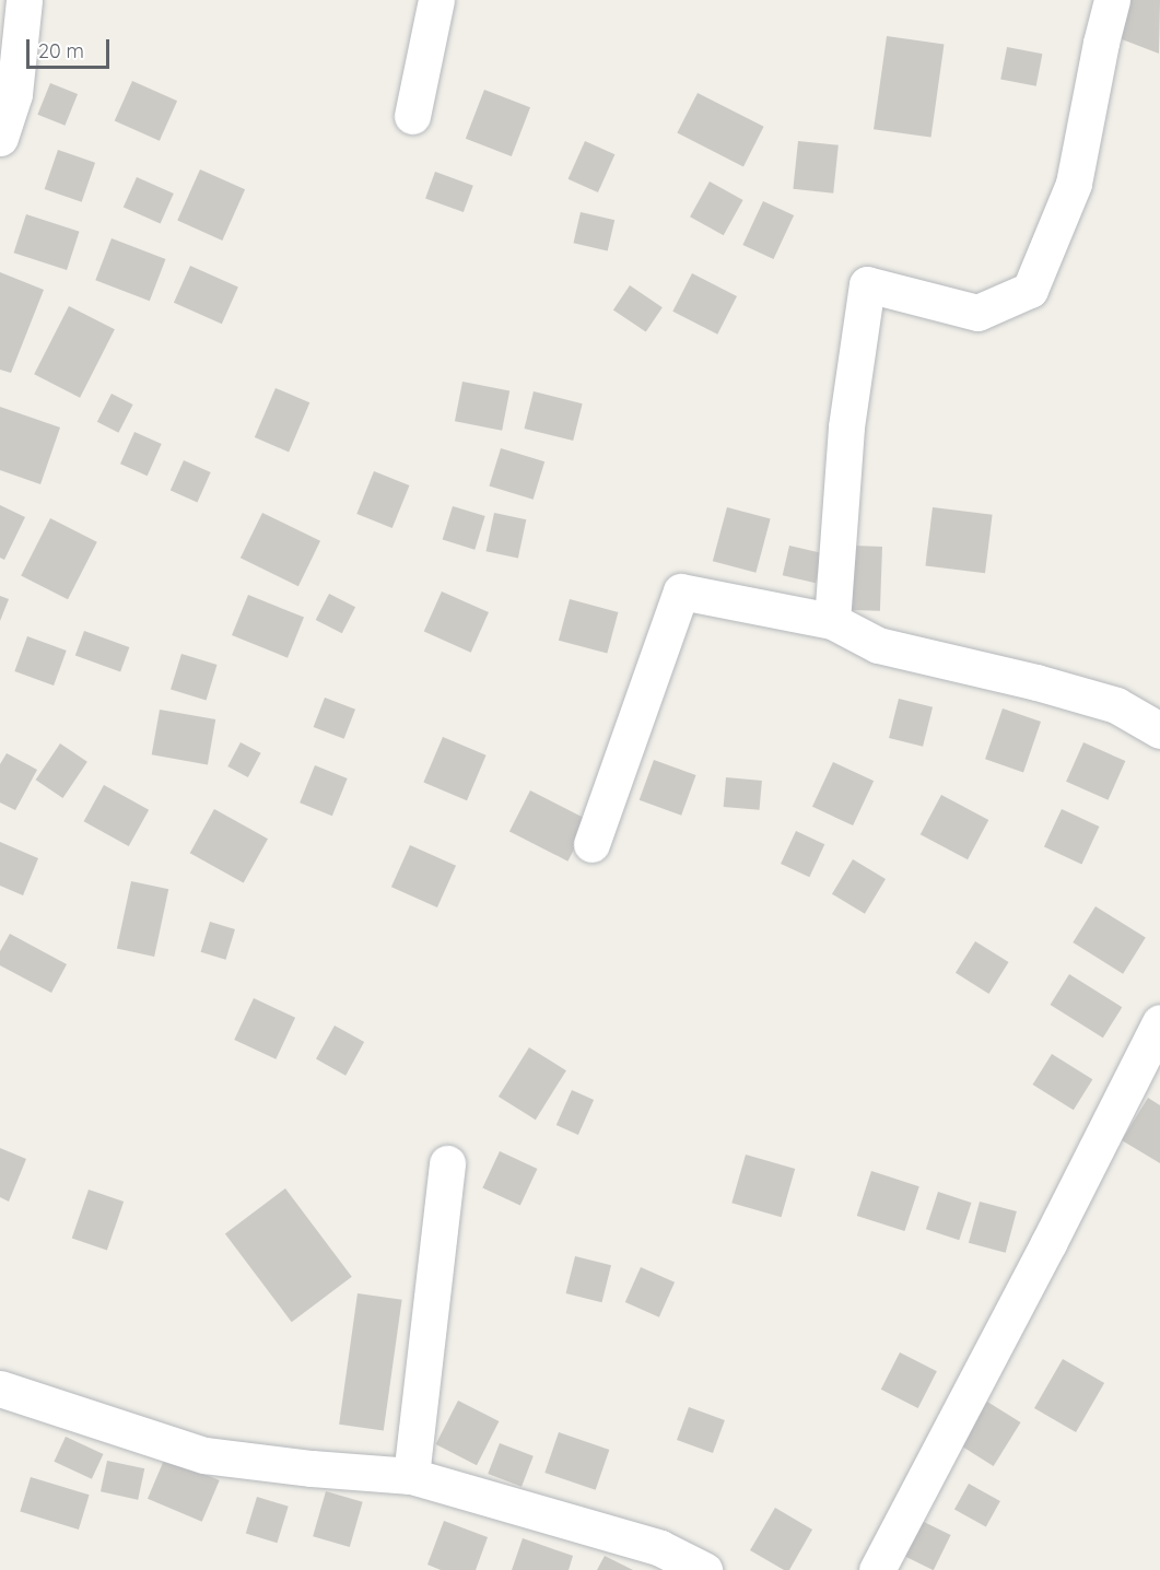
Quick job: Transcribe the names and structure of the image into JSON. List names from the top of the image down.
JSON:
{
  "scale_bar": "20 m"
}
